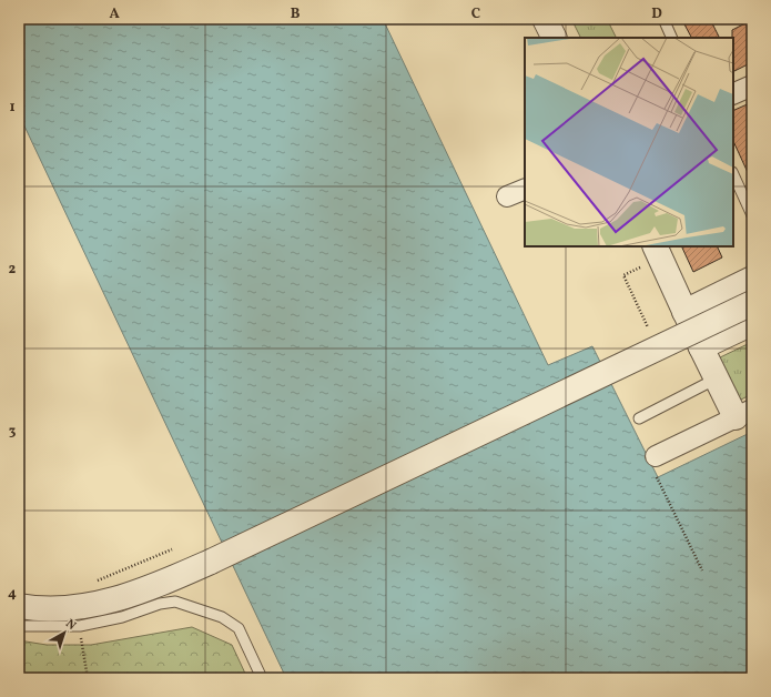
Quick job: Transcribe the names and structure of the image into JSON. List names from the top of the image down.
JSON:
{
  "north": "top right",
  "grid": {
    "columns": [
      "A",
      "B",
      "C",
      "D"
    ],
    "rows": [
      "1",
      "2",
      "3",
      "4"
    ]
  }
}
